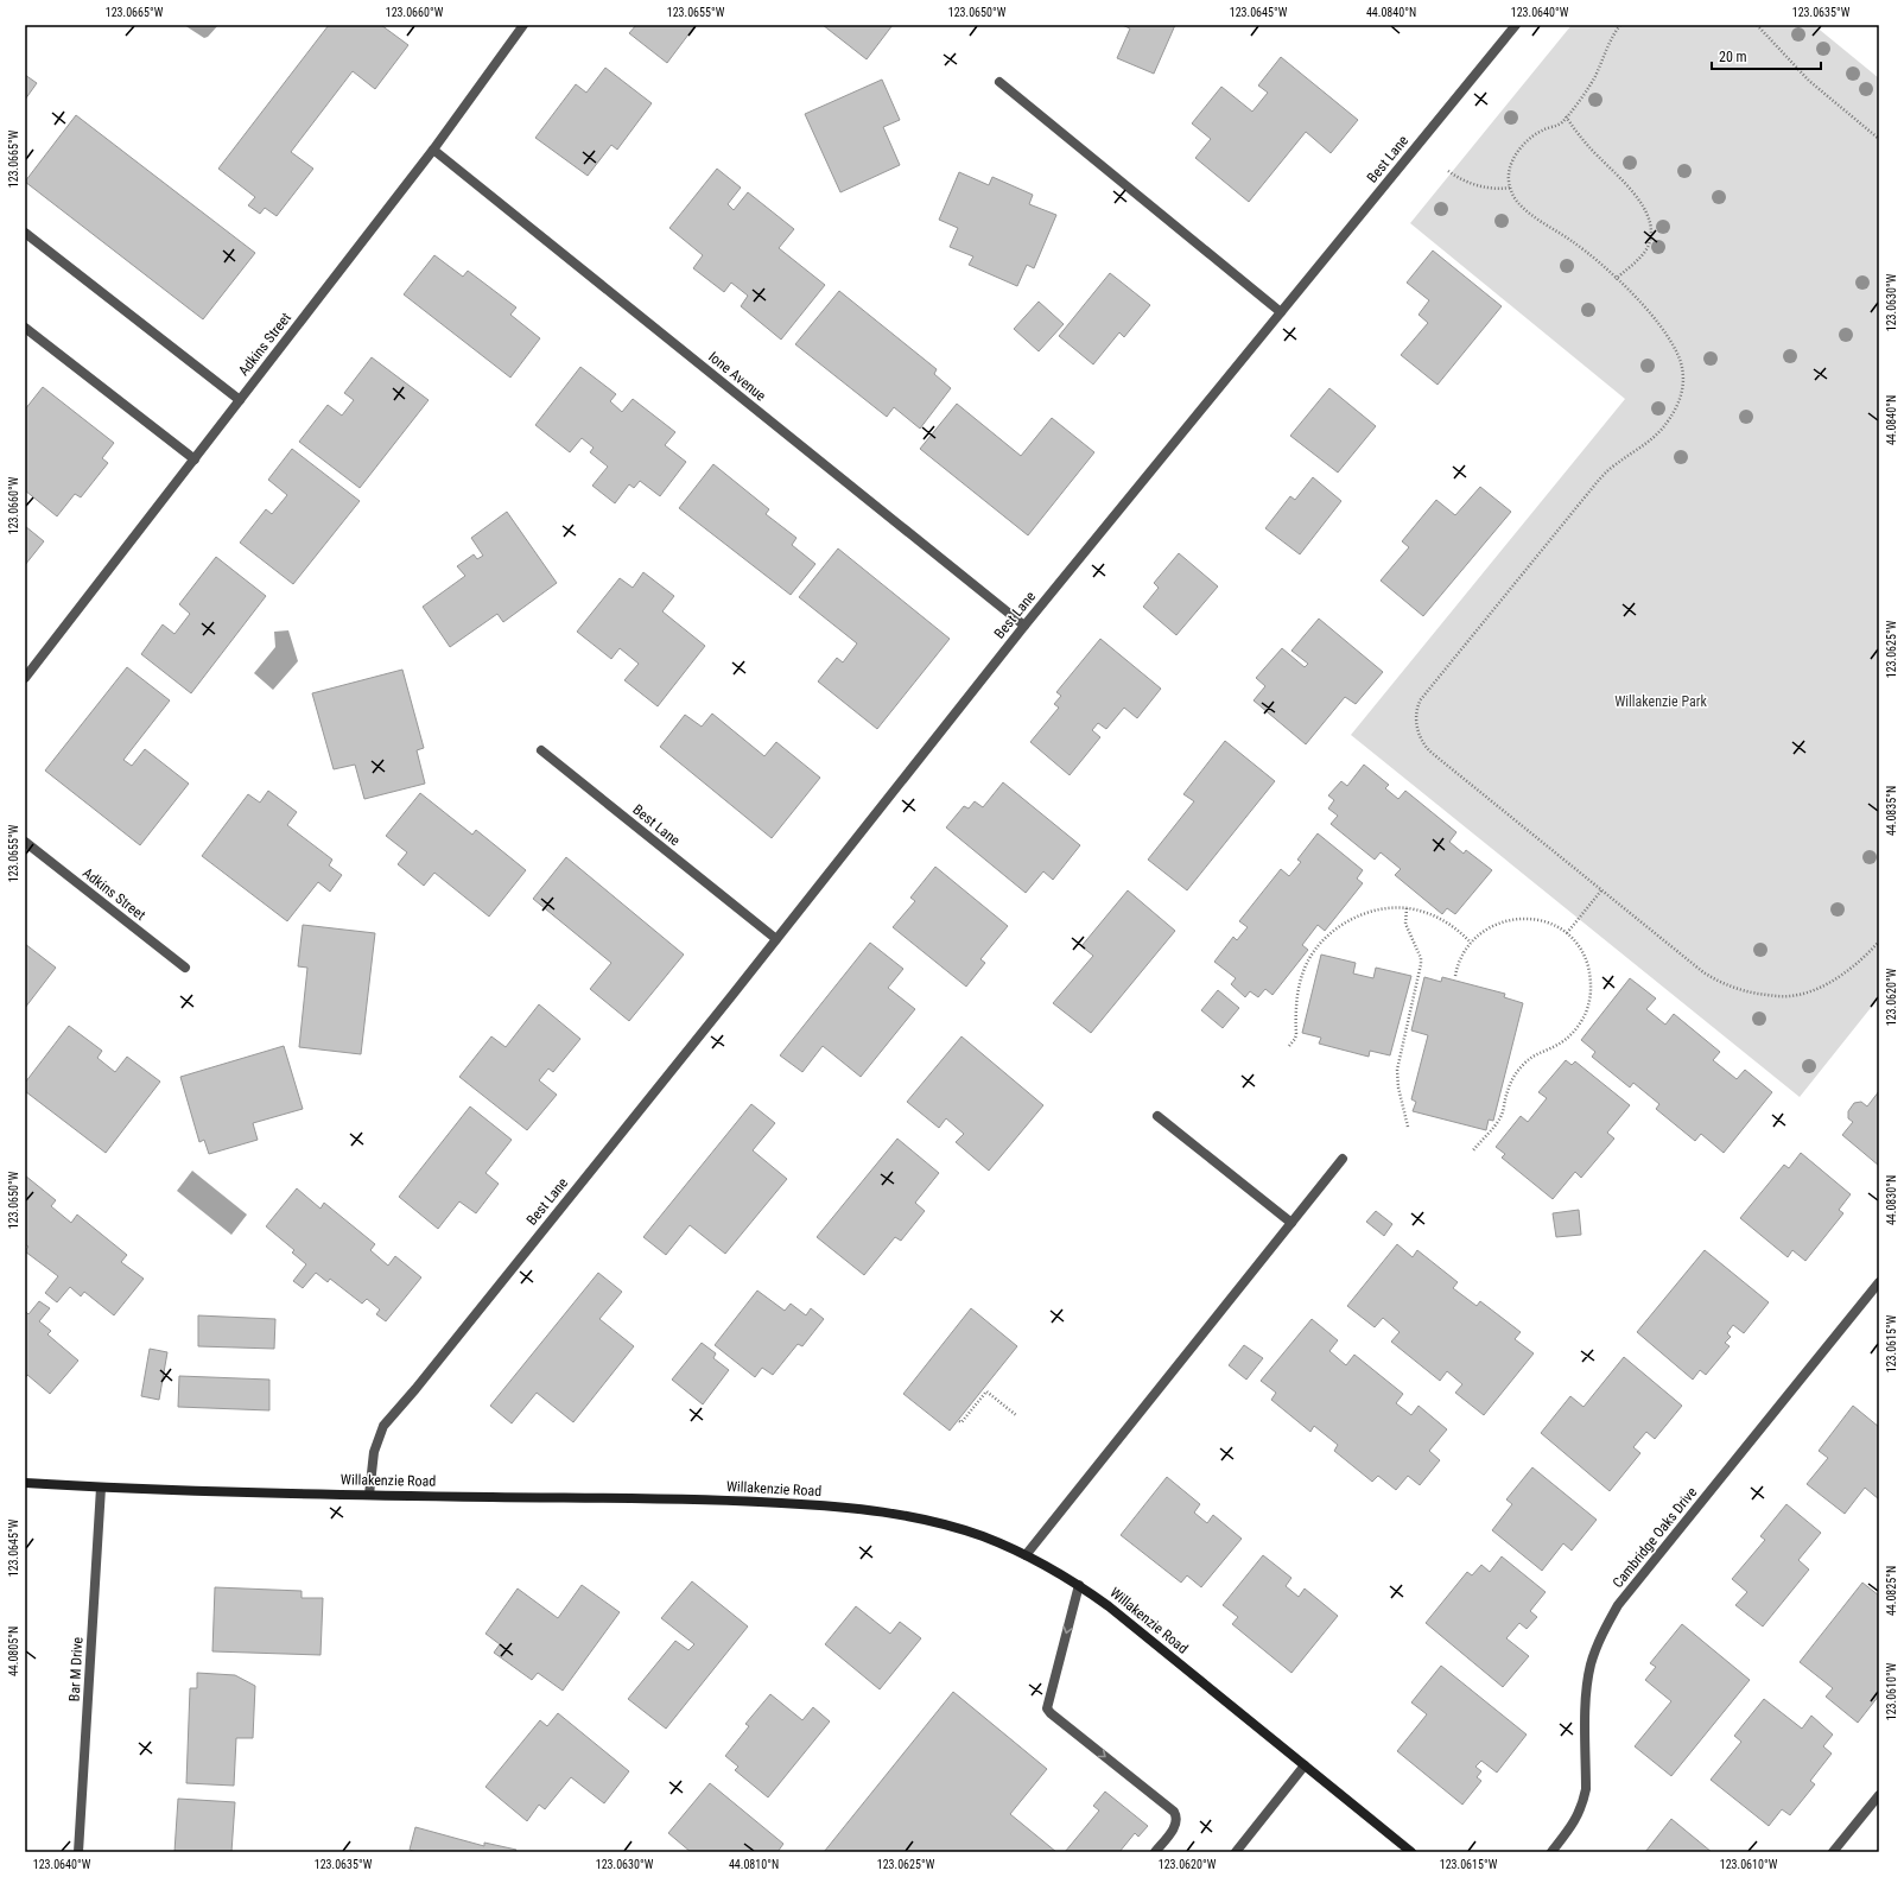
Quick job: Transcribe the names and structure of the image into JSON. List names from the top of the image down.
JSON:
{
  "streets": {
    "street": [
      "Best Lane",
      "Adkins Street",
      "Ione Avenue",
      "Willakenzie Road",
      "Cambridge Oaks Drive",
      "Bar M Drive"
    ]
  },
  "crossings": [
    ["Best Lane", "Ione Avenue"],
    ["Best Lane", "Willakenzie Road"],
    ["Adkins Street", "Ione Avenue"],
    ["Willakenzie Road", "Bar M Drive"]
  ],
  "parks": ["Willakenzie Park"],
  "scale_bar": "20 m",
  "coordinates": [
    "123.0665°W",
    "123.0660°W",
    "123.0655°W",
    "123.0650°W",
    "123.0645°W",
    "44.0840°N",
    "123.0640°W",
    "123.0635°W",
    "123.0630°W",
    "123.0625°W",
    "44.0835°N",
    "123.0620°W",
    "44.0830°N",
    "123.0615°W",
    "44.0825°N",
    "44.0805°N",
    "123.0610°W",
    "44.0810°N"
  ]
}
